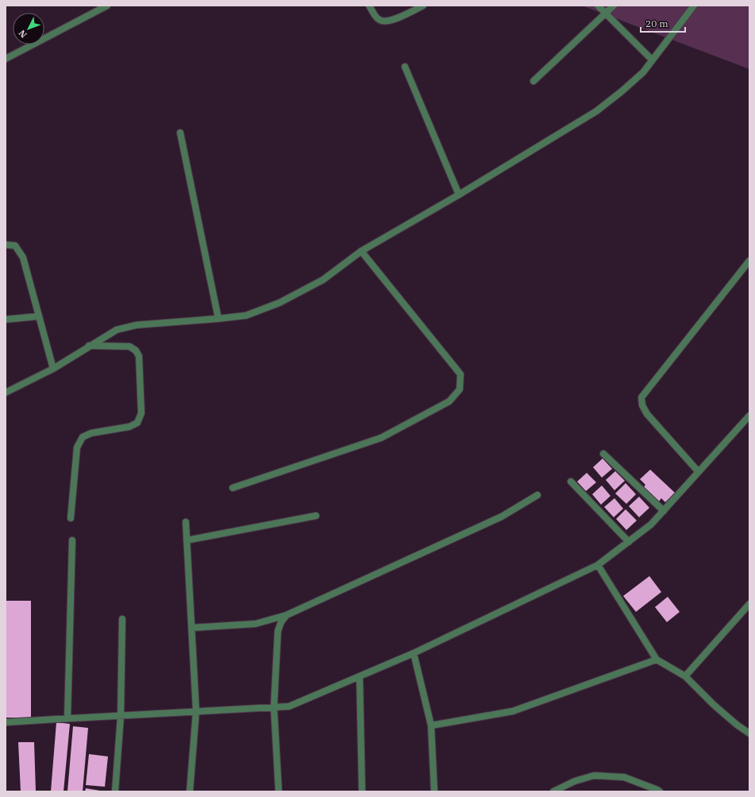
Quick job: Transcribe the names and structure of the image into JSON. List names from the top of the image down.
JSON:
{
  "scale_bar": "20 m",
  "north": "bottom left"
}
